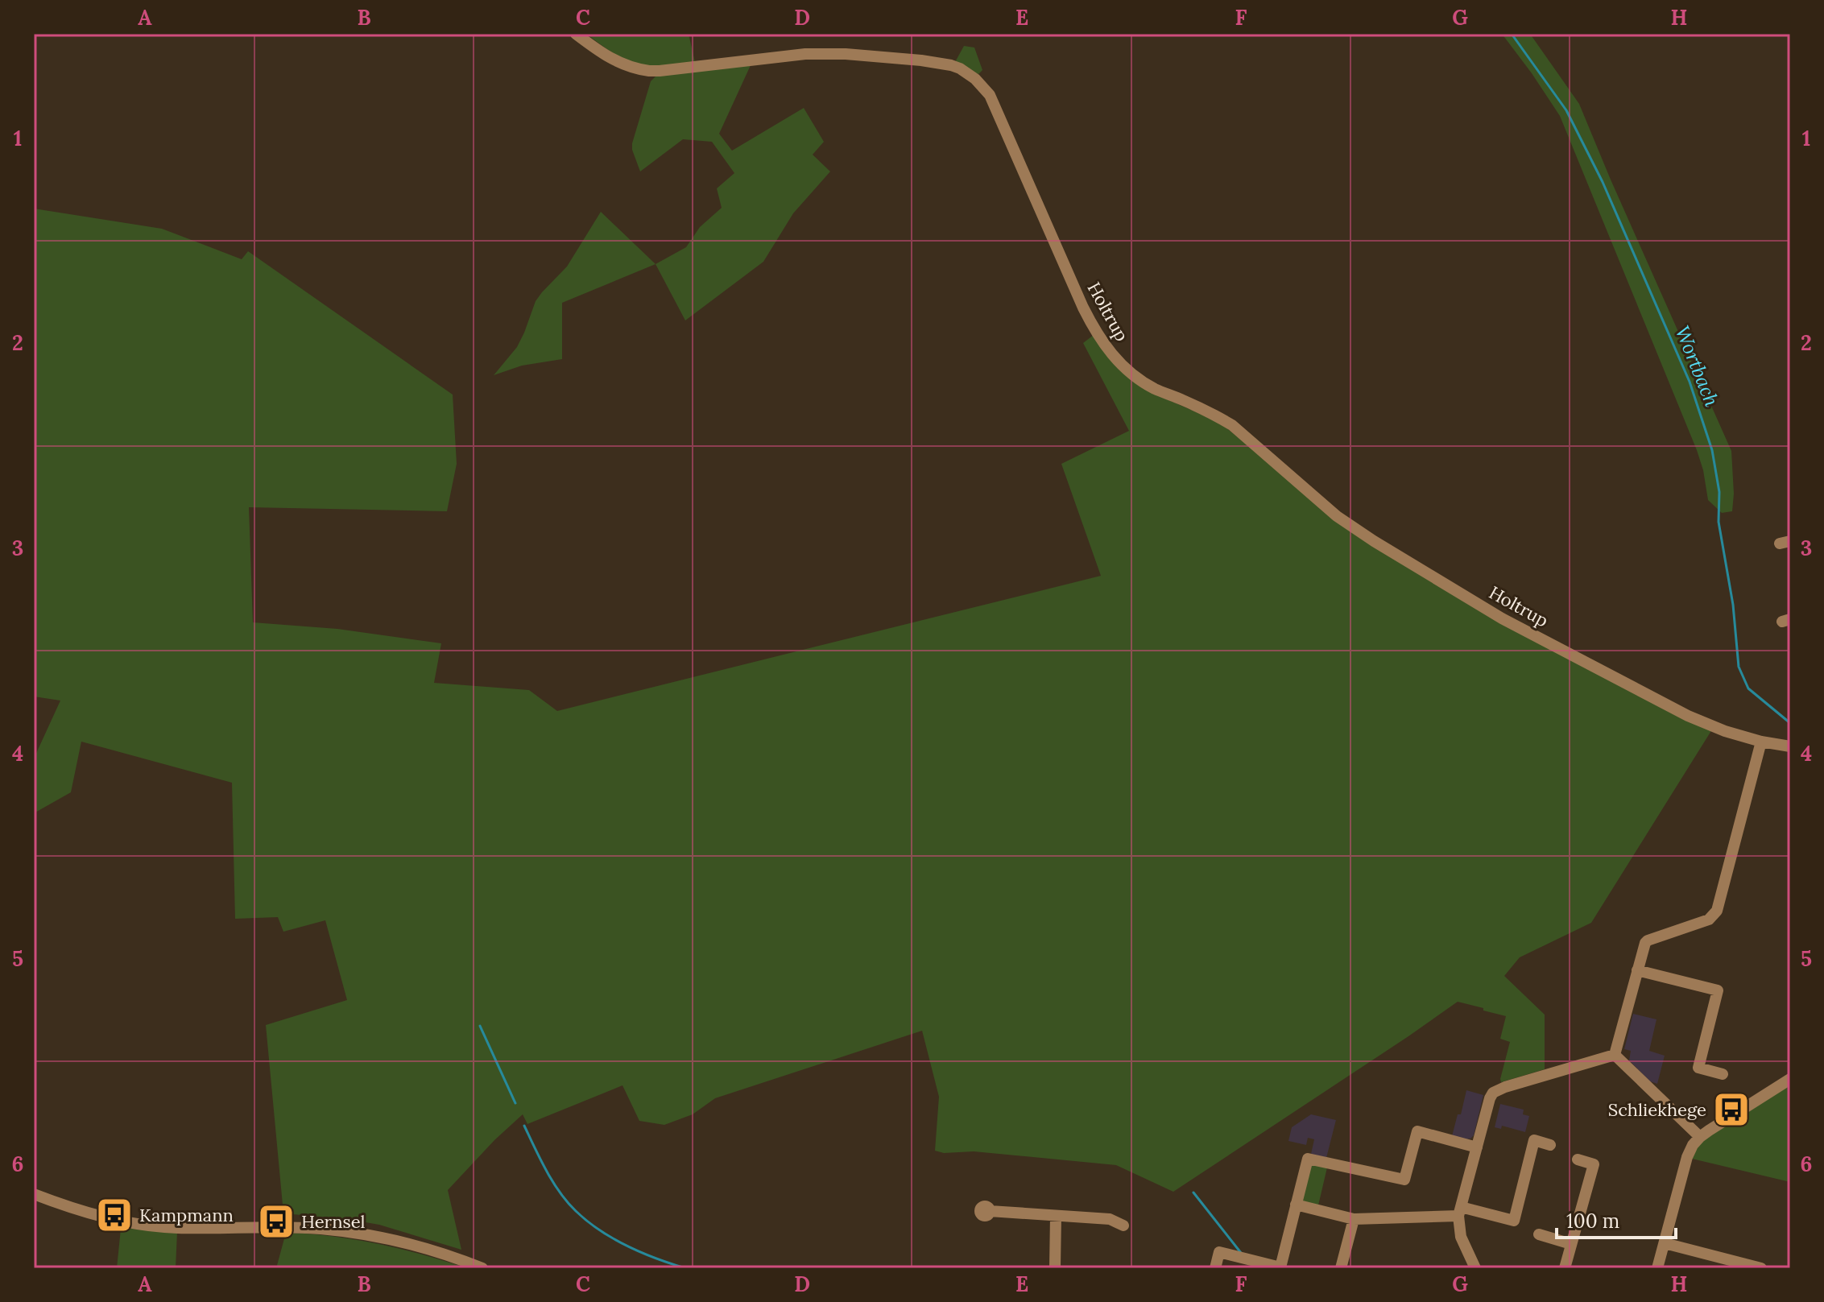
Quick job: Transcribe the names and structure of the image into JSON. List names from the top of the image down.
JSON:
{
  "streets": {
    "street": ["Holtrup"]
  },
  "water": ["Wortbach"],
  "places": {
    "bus stop": ["Schliekhege", "Kampmann", "Hernsel"]
  },
  "scale_bar": "100 m",
  "grid": {
    "columns": [
      "A",
      "B",
      "C",
      "D",
      "E",
      "F",
      "G",
      "H"
    ],
    "rows": [
      "1",
      "2",
      "3",
      "4",
      "5",
      "6"
    ]
  }
}
